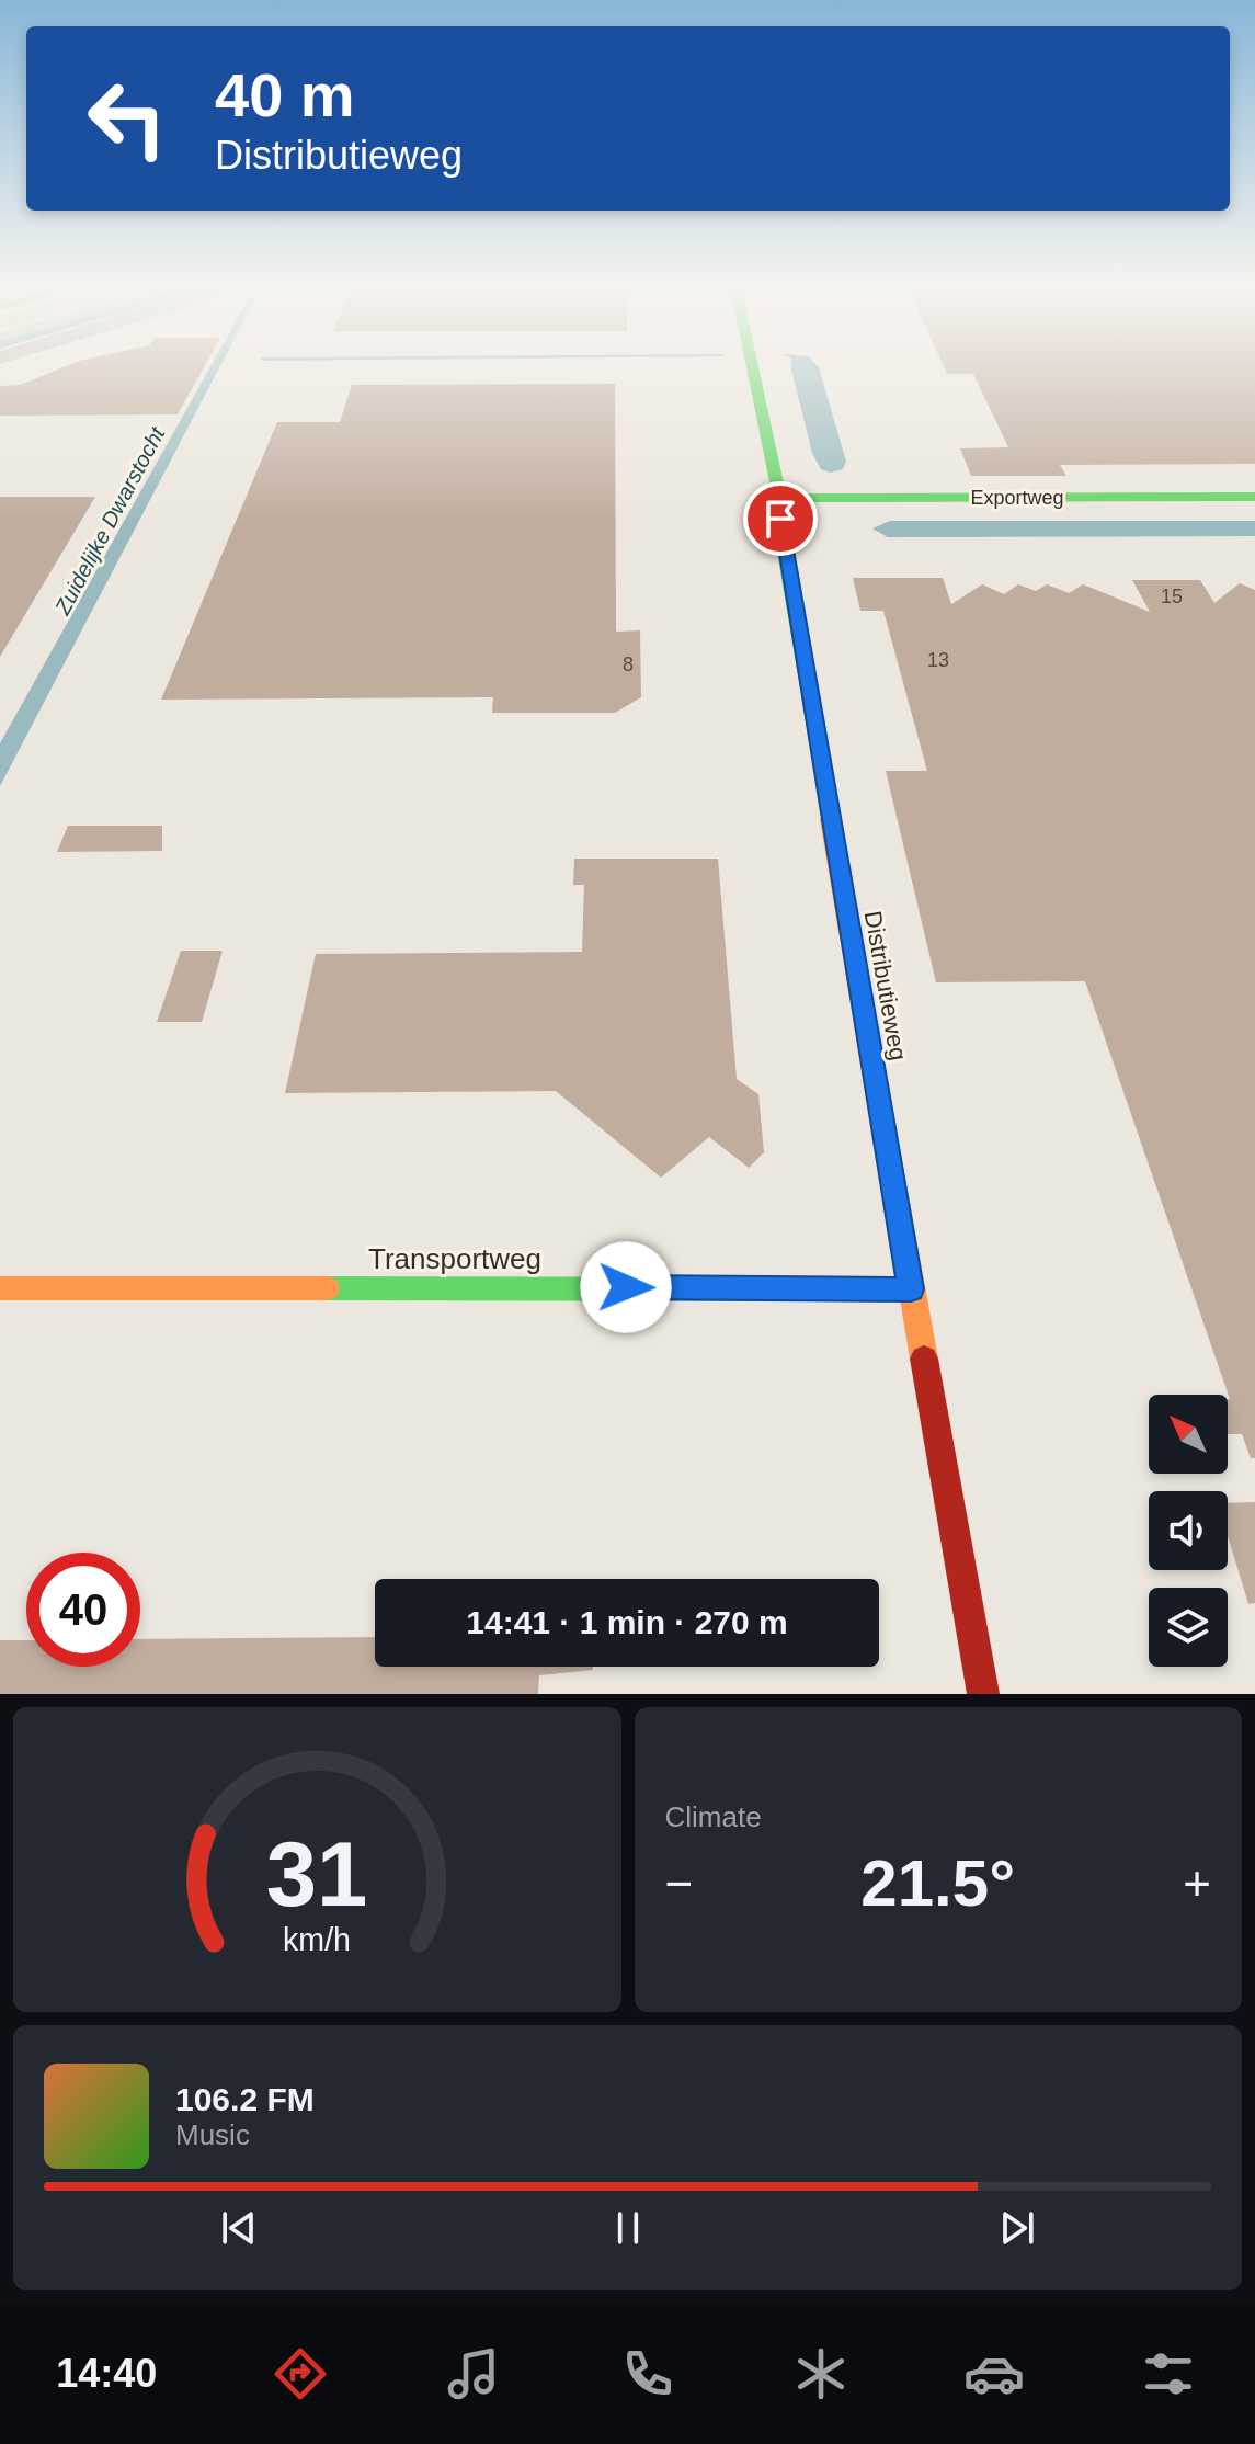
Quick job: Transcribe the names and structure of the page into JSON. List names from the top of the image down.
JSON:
{
  "streets": {
    "main road": ["Exportweg", "Distributieweg", "Transportweg"]
  },
  "crossings": [
    ["Exportweg", "Distributieweg"],
    ["Distributieweg", "Transportweg"]
  ],
  "water": ["Zuidelijke Dwarstocht"],
  "house_numbers": ["15", "13", "8"],
  "north": "top left",
  "page": {
    "turn": ["40 m", "Distributieweg"],
    "limit": "40",
    "trip": "14:41 · 1 min · 270 m",
    "tile": "Climate",
    "heat": ["−", "21.5°", "+"],
    "song": ["106.2 FM", "Music"],
    "tabs": "14:40",
    "gauge": ["31", "km/h"]
  }
}
